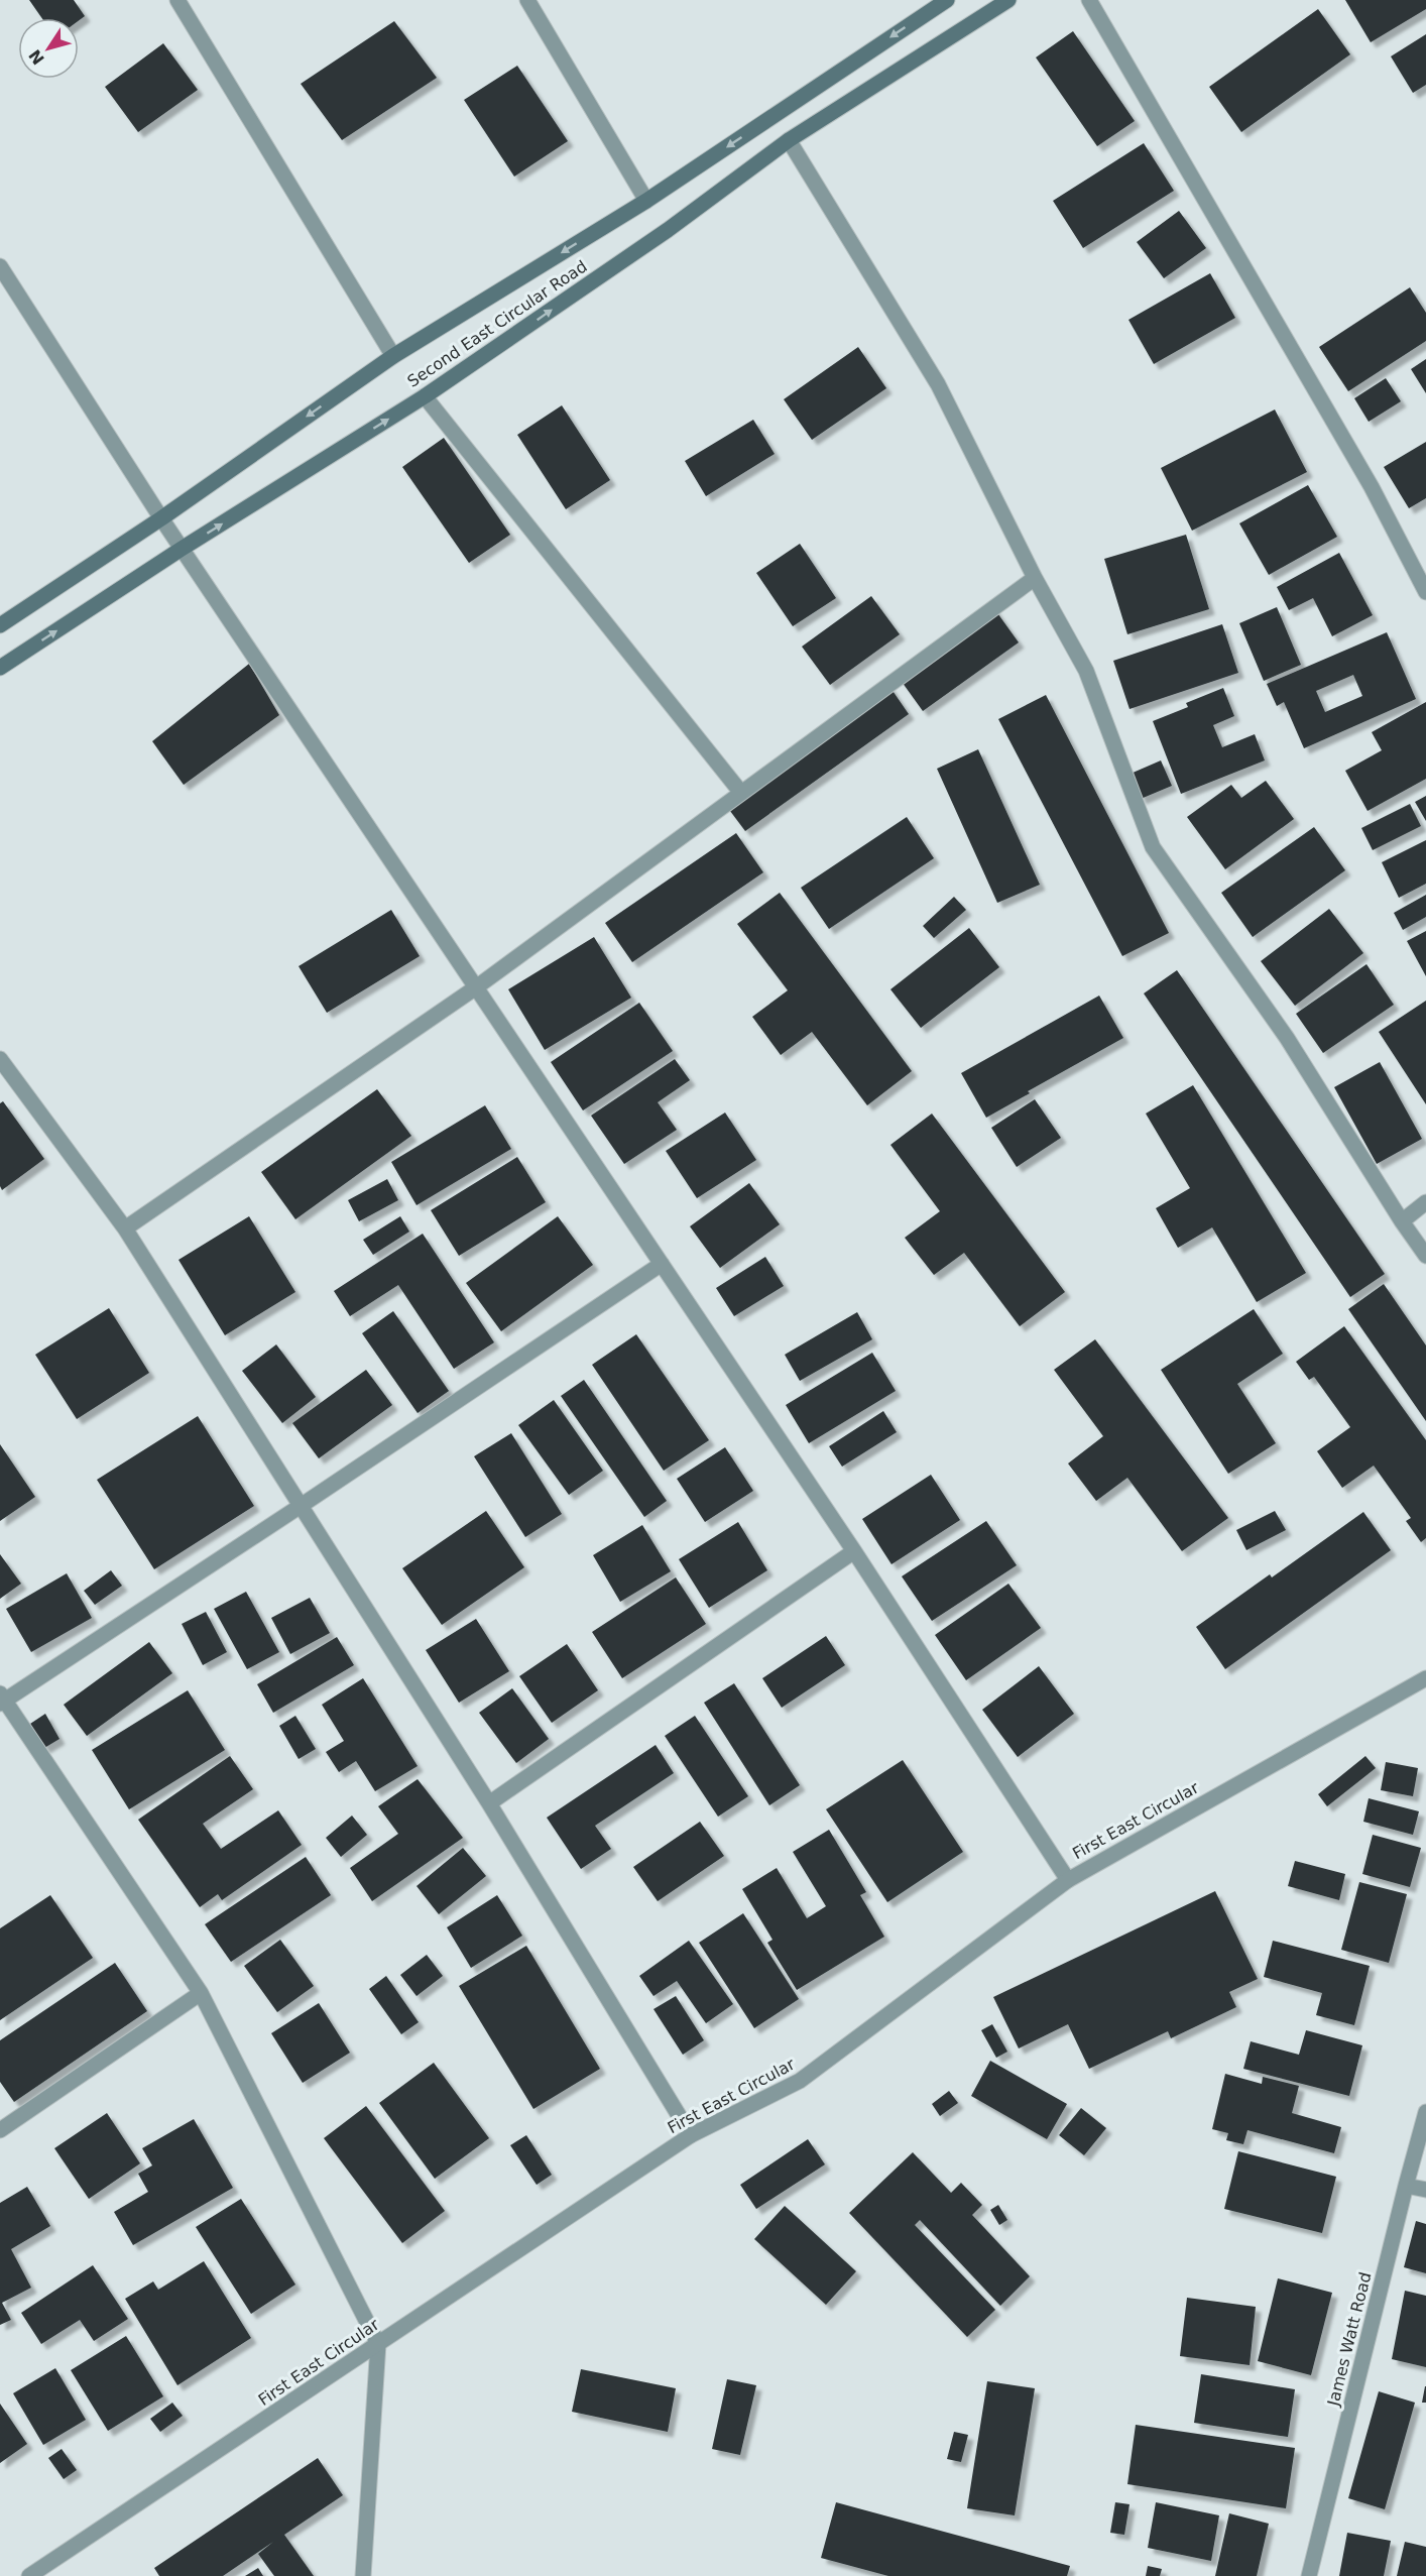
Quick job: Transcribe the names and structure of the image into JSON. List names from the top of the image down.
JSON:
{
  "streets": {
    "main road": ["Second East Circular Road"],
    "street": ["First East Circular", "James Watt Road"]
  },
  "north": "bottom left"
}
